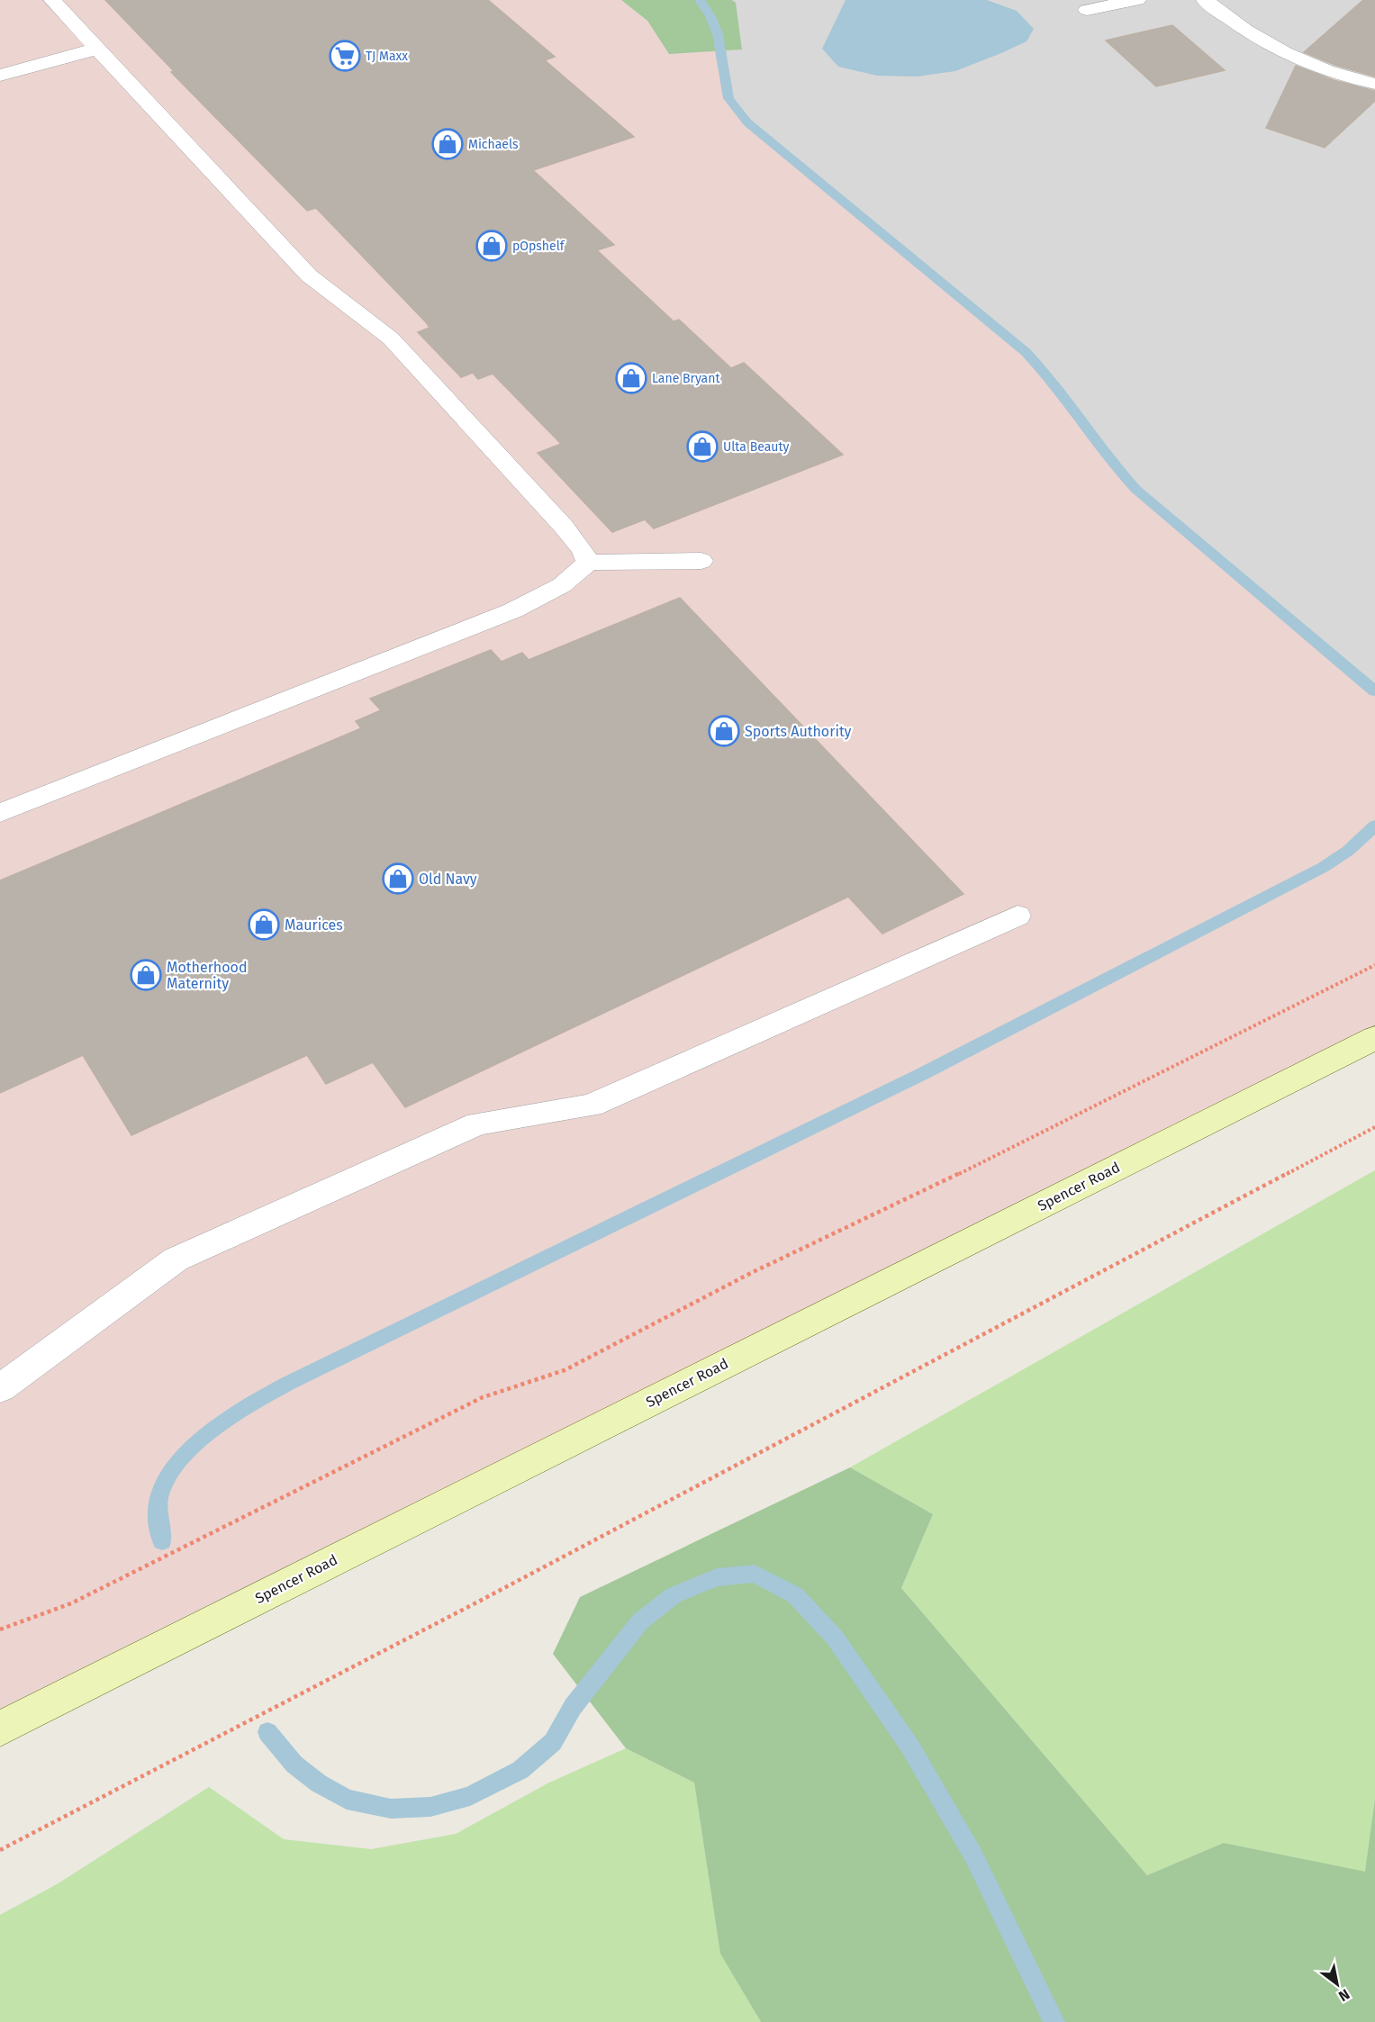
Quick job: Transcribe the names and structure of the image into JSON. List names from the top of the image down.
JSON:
{
  "streets": {
    "street": ["Spencer Road"]
  },
  "places": {
    "supermarket": ["TJ Maxx"],
    "shop": [
      "Michaels",
      "pOpshelf",
      "Lane Bryant",
      "Ulta Beauty",
      "Sports Authority",
      "Old Navy",
      "Maurices",
      "Motherhood Maternity"
    ]
  },
  "north": "bottom right"
}
